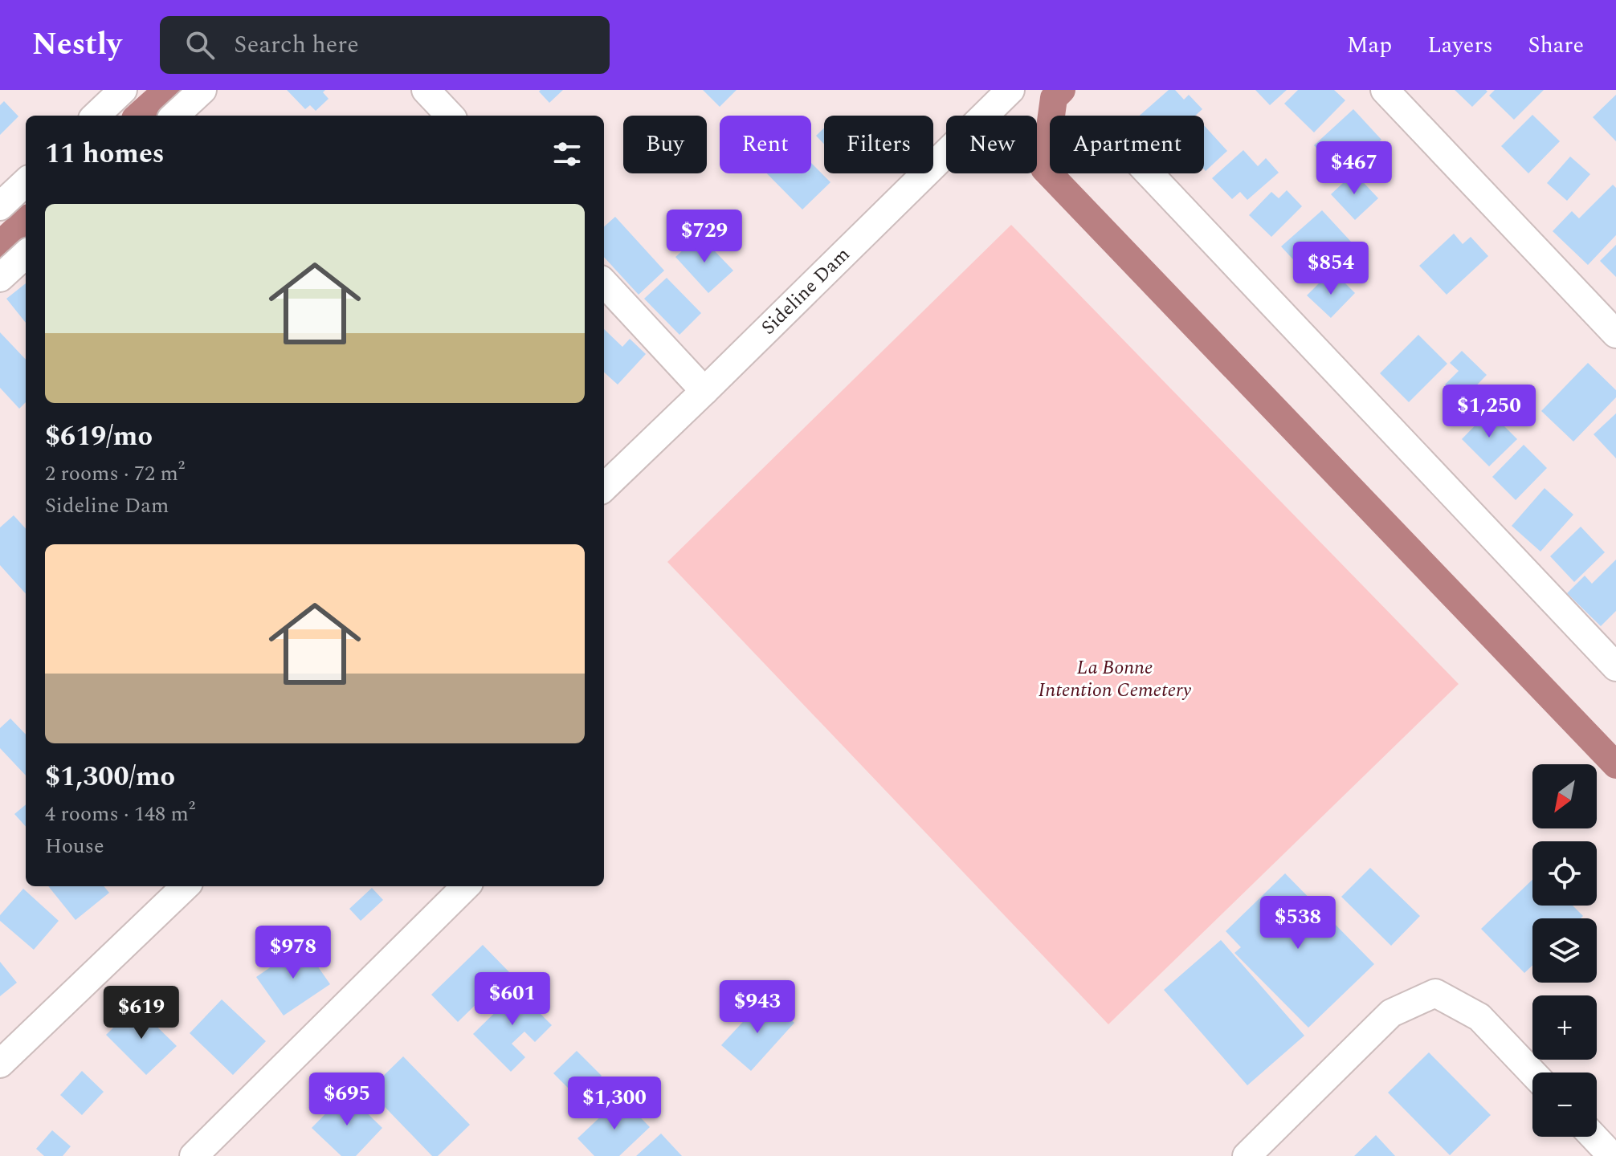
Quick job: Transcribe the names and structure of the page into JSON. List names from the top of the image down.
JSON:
{
  "streets": {
    "street": ["Sideline Dam"]
  },
  "parks": ["La Bonne Intention Cemetery"],
  "north": "bottom left",
  "page": {
    "header": "Nestly",
    "search": "Search here",
    "nav": ["Map", "Layers", "Share"],
    "chip": [
      "Buy",
      "Rent",
      "Filters",
      "New",
      "Apartment"
    ],
    "heading": "11 homes",
    "price": [
      "$467",
      "$729",
      "$854",
      "$1,250",
      "$538",
      "$978",
      "$601",
      "$943",
      "$619",
      "$695",
      "$1,300"
    ],
    "list": [
      {
        "name": "$619/mo",
        "note": "2 rooms · 72 m² · Sideline Dam"
      },
      {
        "name": "$1,300/mo",
        "note": "4 rooms · 148 m² · House"
      }
    ],
    "map_buttons": ["+", "−"]
  }
}
